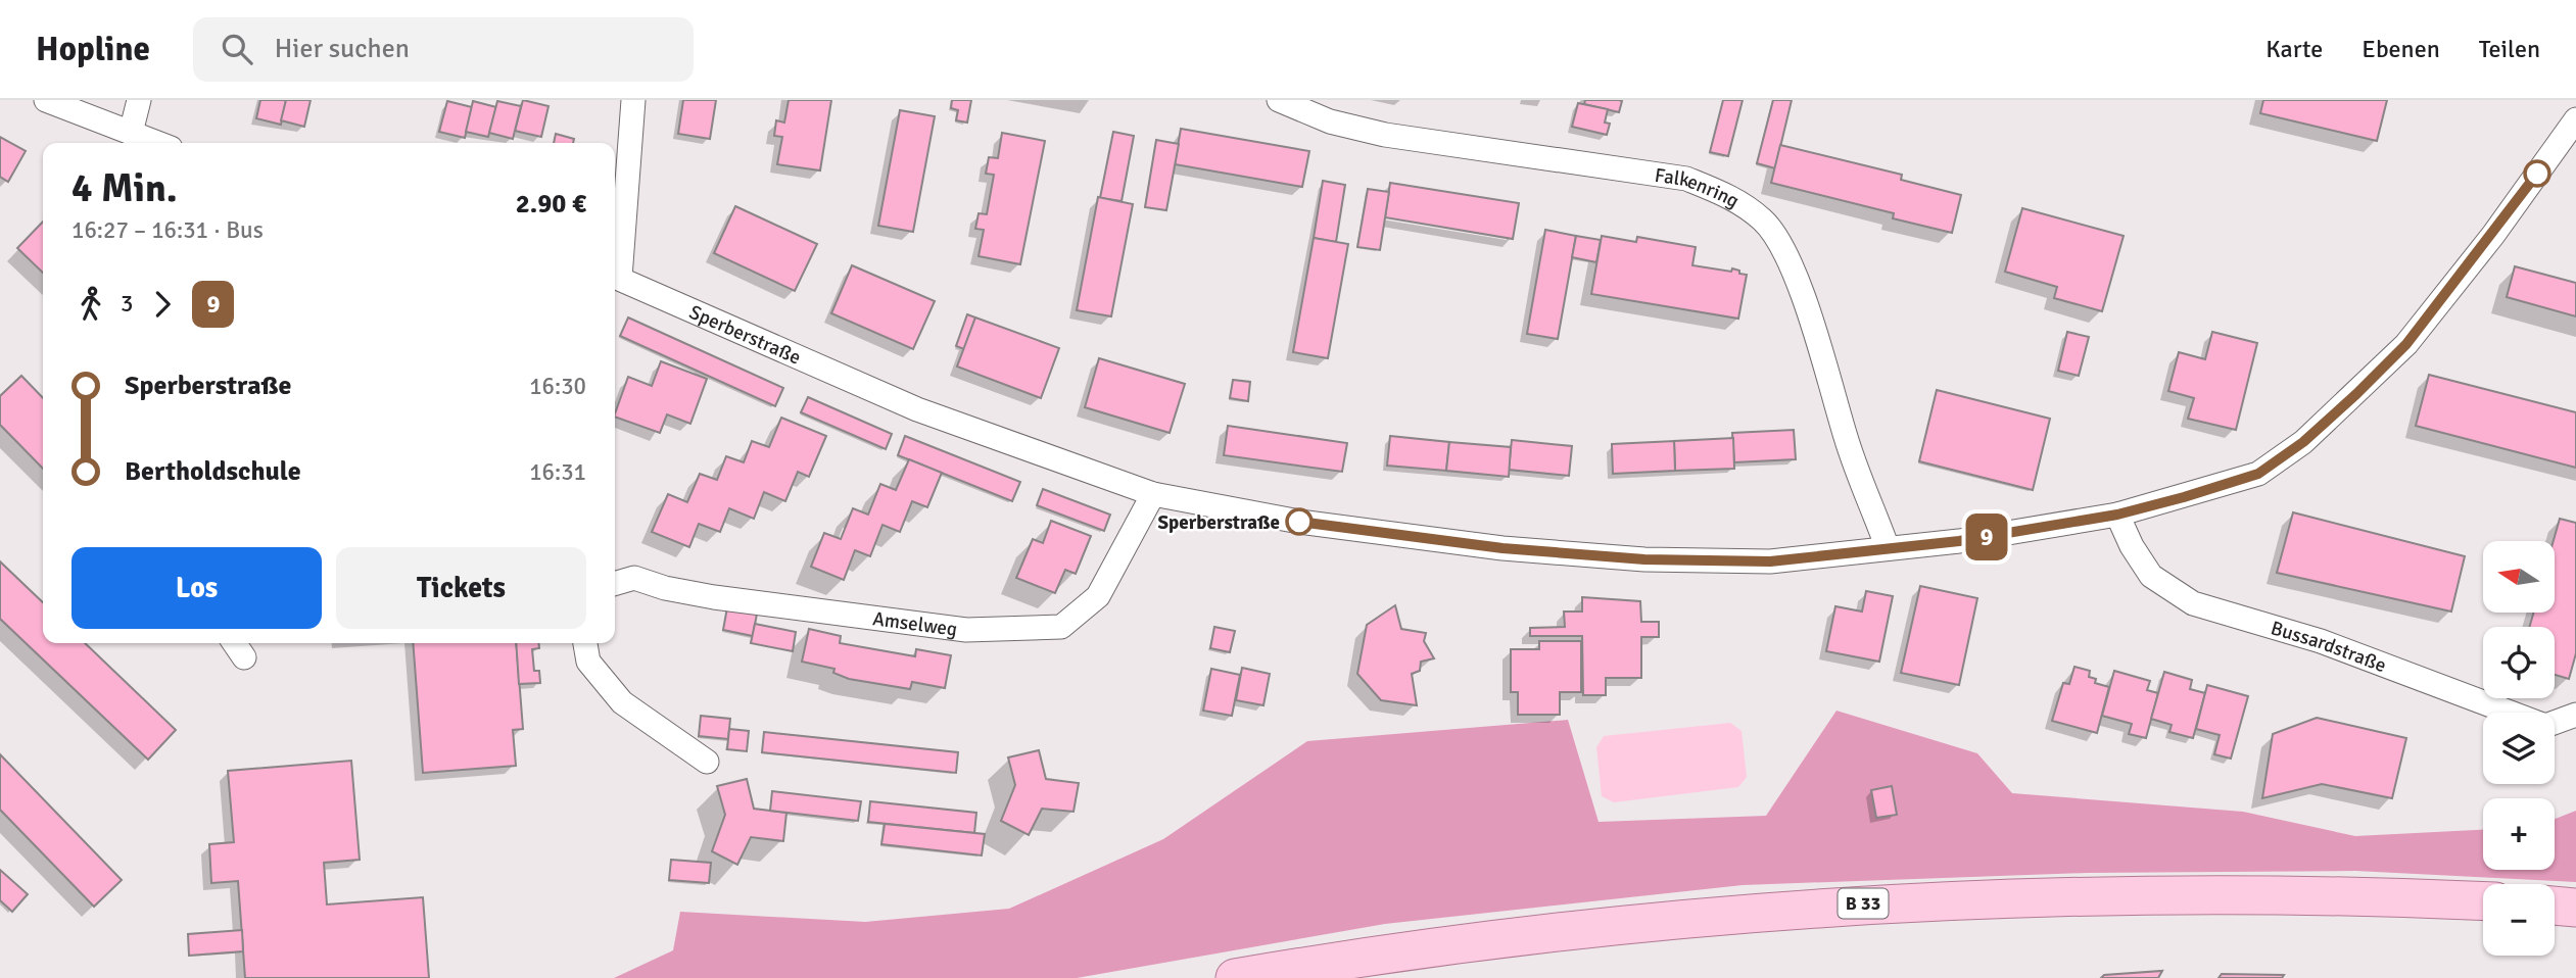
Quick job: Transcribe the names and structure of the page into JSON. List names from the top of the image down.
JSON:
{
  "streets": {
    "main road": ["B 33"],
    "street": [
      "Falkenring",
      "Sperberstraße",
      "Amselweg",
      "Bussardstraße"
    ]
  },
  "crossings": [
    ["Falkenring", "Sperberstraße"],
    ["Sperberstraße", "Amselweg"],
    ["Sperberstraße", "Bussardstraße"]
  ],
  "places": ["Sperberstraße"],
  "lines": ["bus line 9"],
  "north": "left",
  "page": {
    "header": "Hopline",
    "search": "Hier suchen",
    "nav": ["Karte", "Ebenen", "Teilen"],
    "on_map": "9",
    "heading": ["4 Min.", "16:27 – 16:31 · Bus", "2.90 €"],
    "legs": ["3", "9"],
    "list": [
      {
        "name": "Sperberstraße",
        "value": "16:30"
      },
      {
        "name": "Bertholdschule",
        "value": "16:31"
      }
    ],
    "buttons": ["Los", "Tickets"],
    "map_buttons": ["+", "−"]
  }
}
